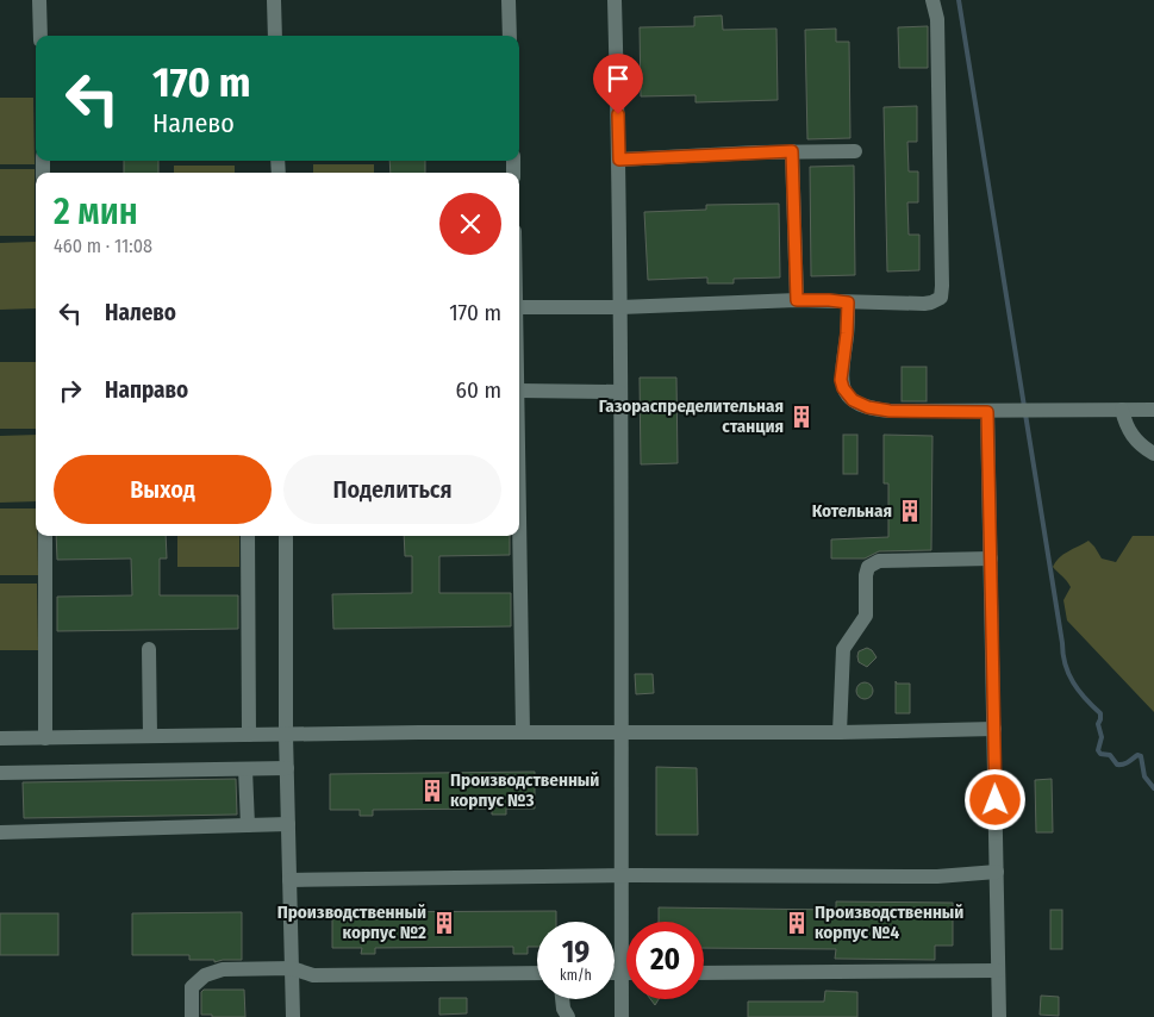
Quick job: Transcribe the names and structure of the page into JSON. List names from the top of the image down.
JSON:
{
  "places": {
    "building": [
      "Газораспределительная станция",
      "Котельная",
      "Производственный корпус №3",
      "Производственный корпус №2",
      "Производственный корпус №4"
    ]
  },
  "page": {
    "turn": ["170 m", "Налево"],
    "heading": ["2 мин", "460 m · 11:08"],
    "list": [
      {
        "name": "Налево",
        "value": "170 m"
      },
      {
        "name": "Направо",
        "value": "60 m"
      }
    ],
    "buttons": ["Выход", "Поделиться"],
    "speed": "19 km/h",
    "limit": "20"
  }
}
